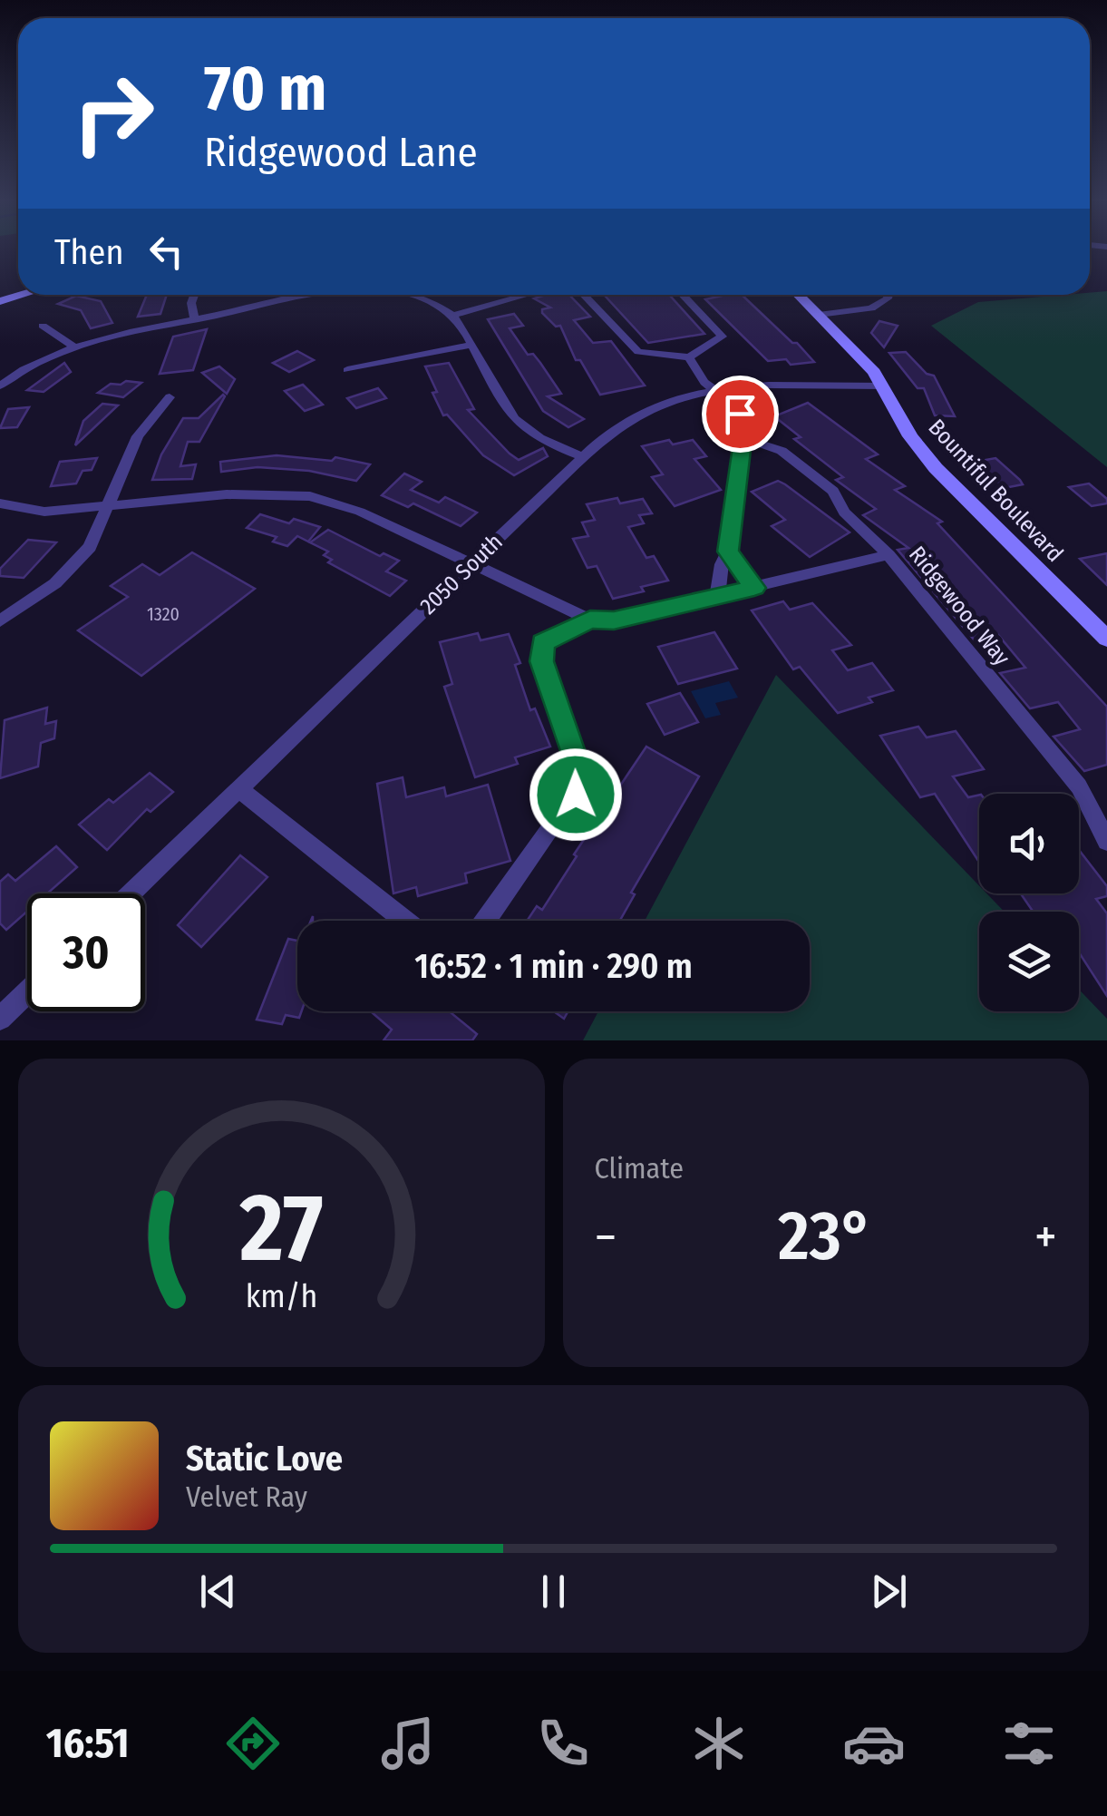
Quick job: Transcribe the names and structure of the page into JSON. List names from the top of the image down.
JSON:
{
  "streets": {
    "main road": ["Bountiful Boulevard"],
    "street": ["2050 South", "Ridgewood Way"]
  },
  "crossings": [
    ["Bountiful Boulevard", "2050 South"]
  ],
  "house_numbers": ["1320"],
  "page": {
    "turn": ["70 m", "Ridgewood Lane"],
    "then": "Then",
    "limit": "30",
    "trip": "16:52 · 1 min · 290 m",
    "tile": "Climate",
    "heat": ["−", "23°", "+"],
    "song": ["Static Love", "Velvet Ray"],
    "tabs": "16:51",
    "gauge": ["27", "km/h"]
  }
}
